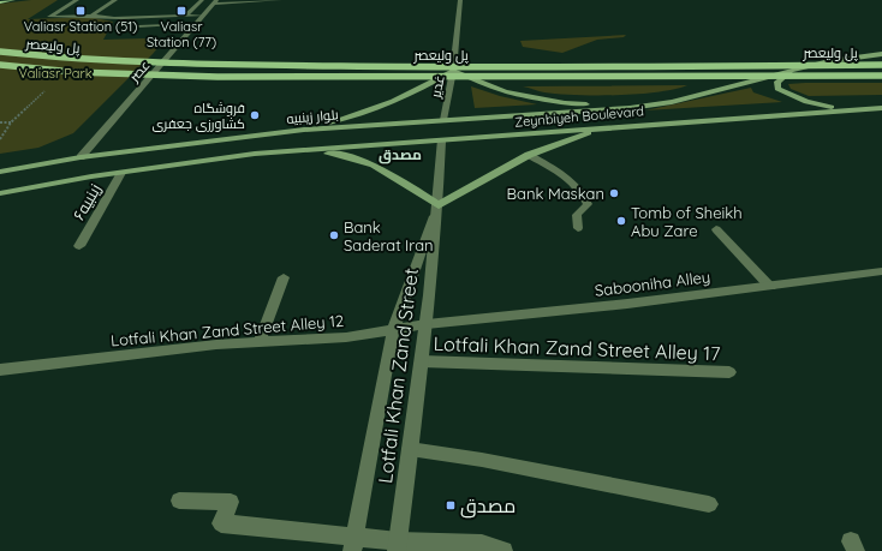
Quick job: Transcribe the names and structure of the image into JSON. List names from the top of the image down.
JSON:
{
  "streets": {
    "main road": ["پل ولیعصر", "بلوار زینبیه", "Zeynbiyeh Boulevard"],
    "street": [
      "عصر",
      "غدیر",
      "۶زینبیه",
      "Sabooniha Alley",
      "Lotfali Khan Zand Street Alley 12",
      "Lotfali Khan Zand Street Alley 17",
      "Lotfali Khan Zand Street"
    ]
  },
  "crossings": [
    ["عصر", "بلوار زینبیه"],
    ["غدیر", "بلوار زینبیه"],
    ["بلوار زینبیه", "Zeynbiyeh Boulevard"],
    ["Sabooniha Alley", "Lotfali Khan Zand Street Alley 12"],
    ["Sabooniha Alley", "Lotfali Khan Zand Street"],
    ["Lotfali Khan Zand Street Alley 12", "Lotfali Khan Zand Street"],
    ["Lotfali Khan Zand Street Alley 17", "Lotfali Khan Zand Street"]
  ],
  "districts": ["مصدق"],
  "parks": ["Valiasr Park"],
  "places": {
    "transit": ["Valiasr Station (51)", "Valiasr Station (77)", "مصدق"],
    "other": [
      "فروشگاه کشاورزی جعفری",
      "Bank Maskan",
      "Tomb of Sheikh Abu Zare",
      "Bank Saderat Iran"
    ]
  }
}
